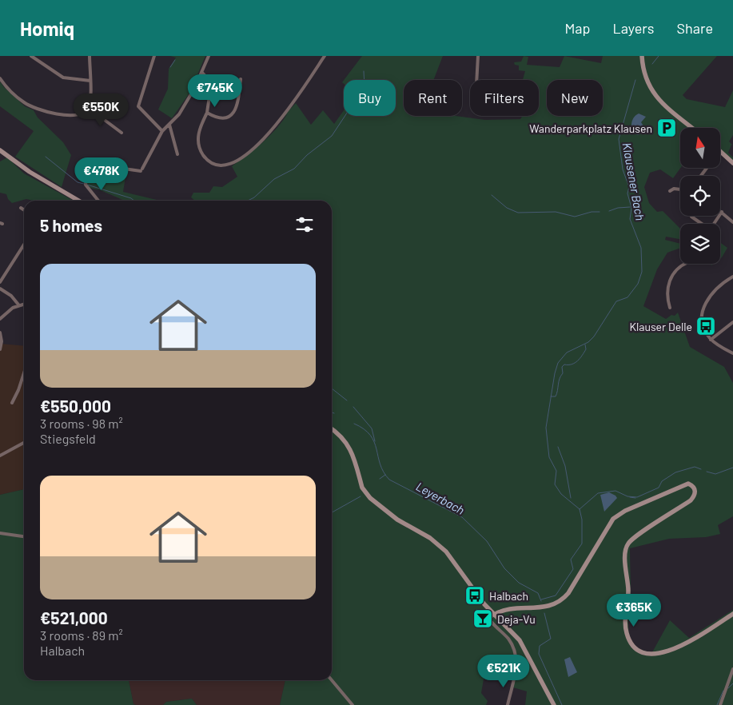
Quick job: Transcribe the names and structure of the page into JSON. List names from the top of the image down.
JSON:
{
  "water": ["Klausener Bach", "Leyerbach"],
  "places": {
    "parking": ["Wanderparkplatz Klausen"],
    "bus stop": ["Klauser Delle", "Halbach"],
    "bar": ["Deja-Vu"]
  },
  "north": "top",
  "page": {
    "header": "Homiq",
    "nav": ["Map", "Layers", "Share"],
    "price": [
      "€745K",
      "€550K",
      "€478K",
      "€365K",
      "€521K"
    ],
    "chip": [
      "Buy",
      "Rent",
      "Filters",
      "New"
    ],
    "heading": "5 homes",
    "list": [
      {
        "name": "€550,000",
        "note": "3 rooms · 98 m² · Stiegsfeld"
      },
      {
        "name": "€521,000",
        "note": "3 rooms · 89 m² · Halbach"
      }
    ]
  }
}
